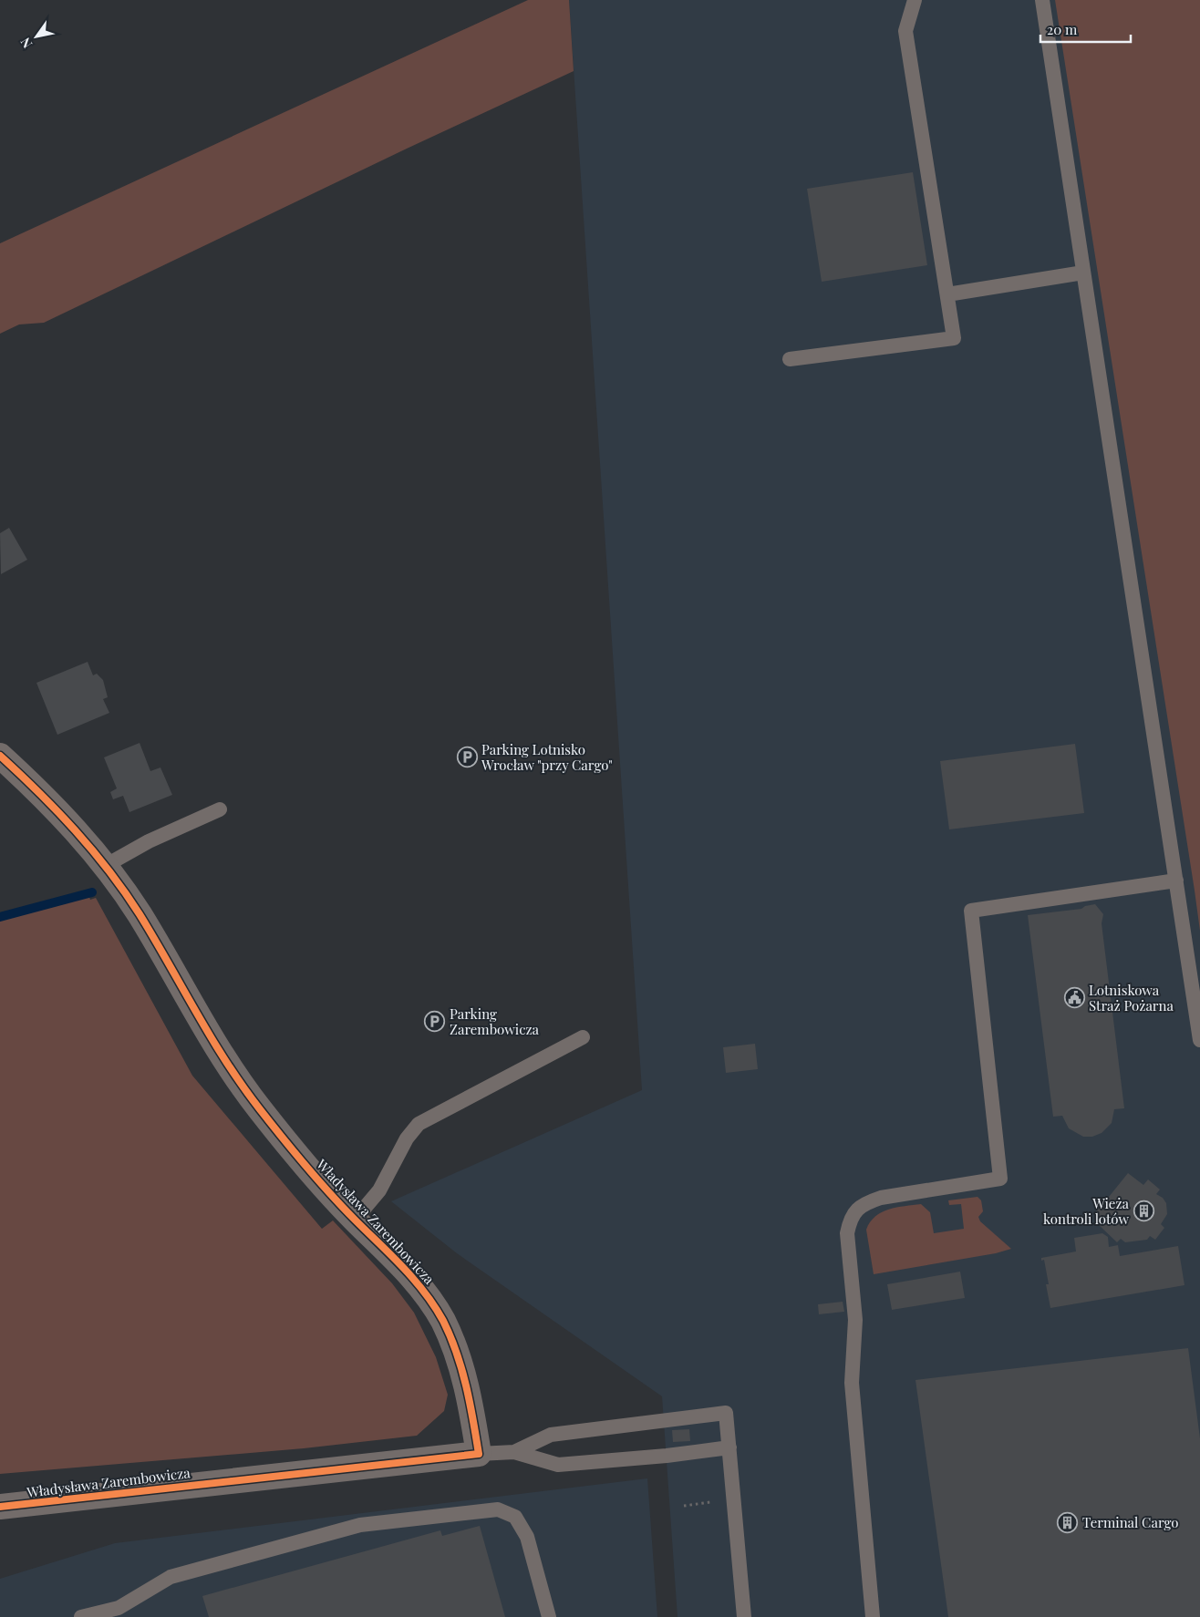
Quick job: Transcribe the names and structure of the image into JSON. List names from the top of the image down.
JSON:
{
  "streets": {
    "street": ["Władysława Zarembowicza"]
  },
  "places": {
    "parking": ["Parking Lotnisko Wrocław \"przy Cargo\"", "Parking Zarembowicza"],
    "public building": ["Lotniskowa Straż Pożarna"],
    "building": ["Wieża kontroli lotów", "Terminal Cargo"]
  },
  "scale_bar": "20 m",
  "north": "bottom left"
}
